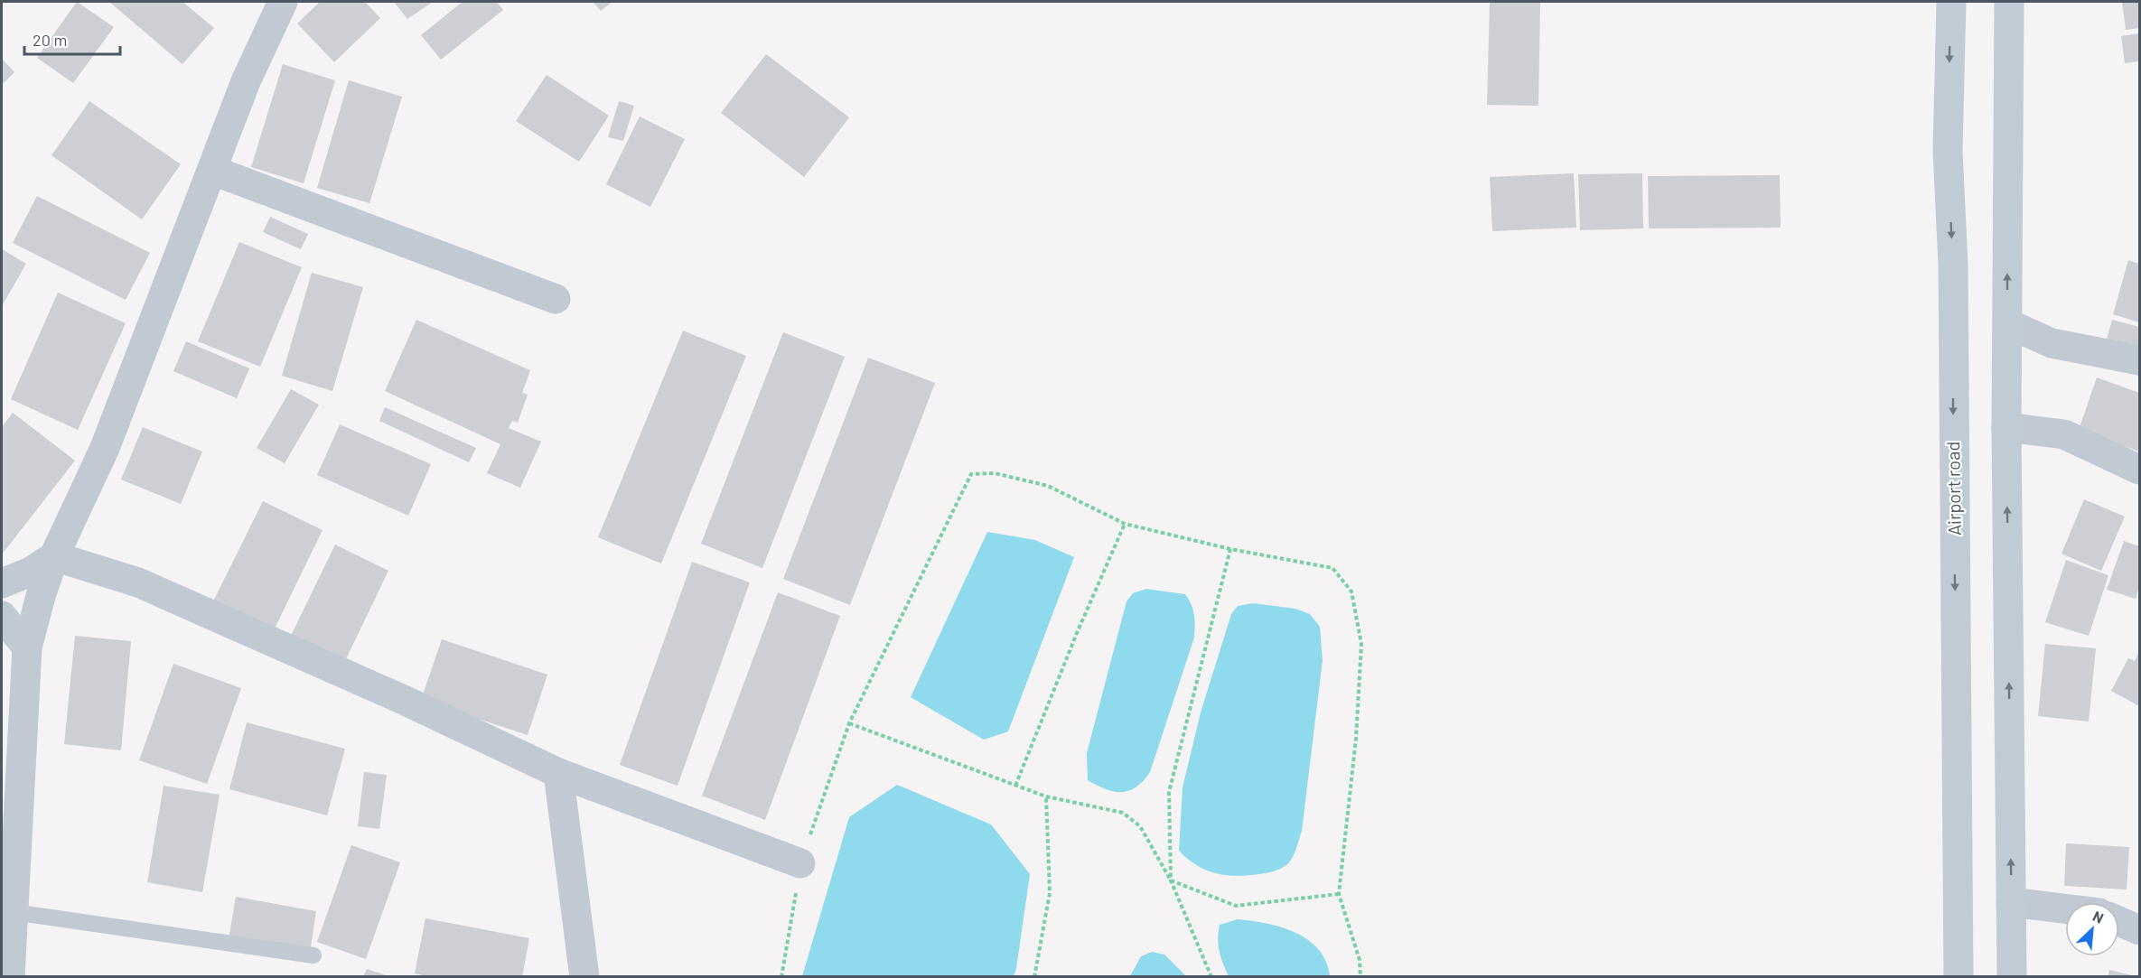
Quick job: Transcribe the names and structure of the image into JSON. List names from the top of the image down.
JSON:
{
  "streets": {
    "main road": ["Airport road"]
  },
  "scale_bar": "20 m",
  "north": "top right"
}
